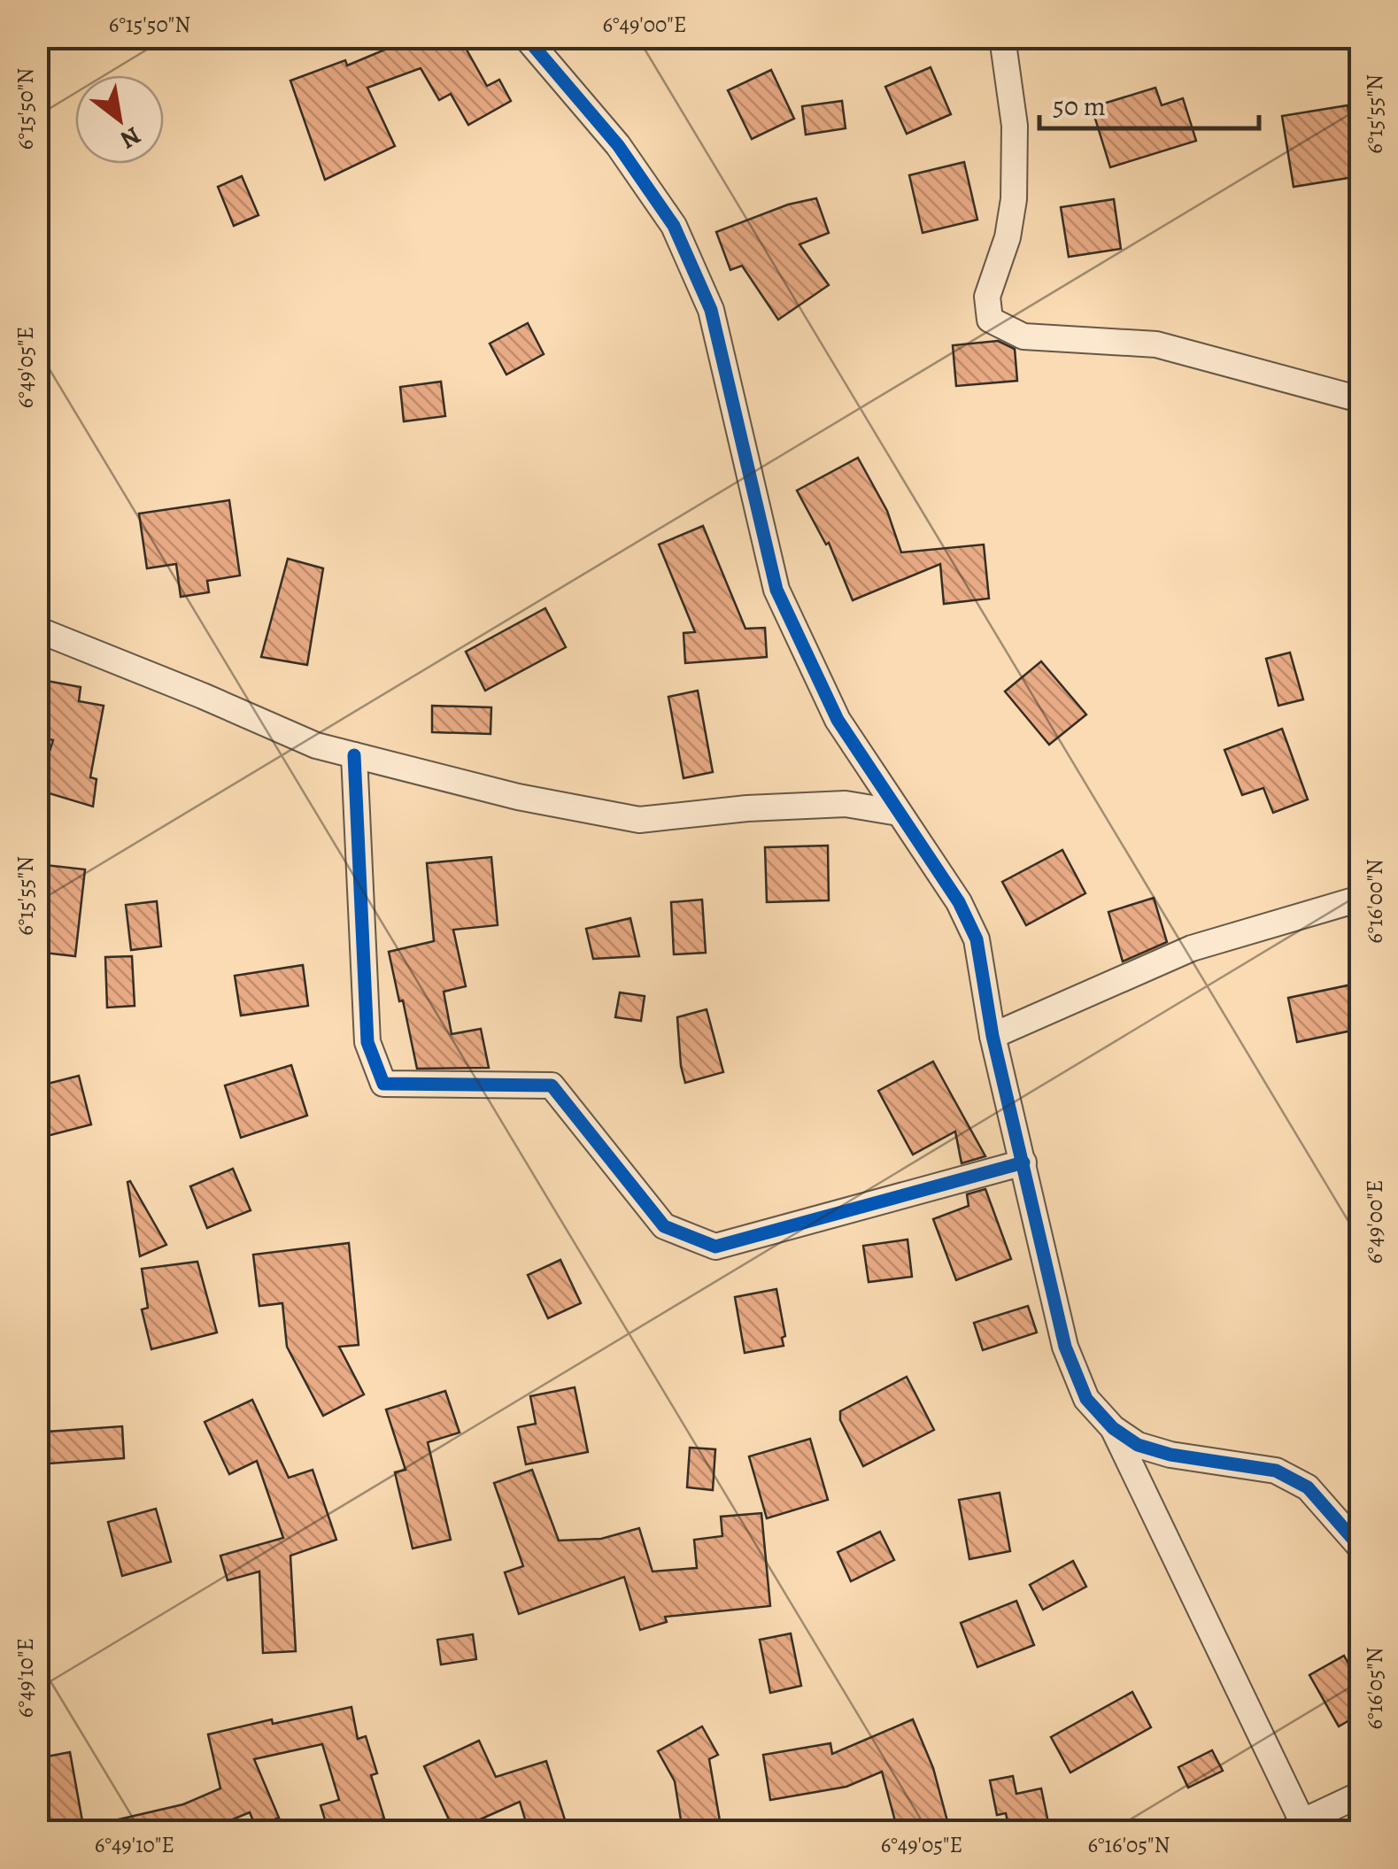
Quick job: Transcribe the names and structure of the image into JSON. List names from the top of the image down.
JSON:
{
  "scale_bar": "50 m",
  "north": "bottom right",
  "coordinates": [
    "6°15'50\"N",
    "6°49'00\"E",
    "6°15'55\"N",
    "6°49'05\"E",
    "6°16'00\"N",
    "6°49'10\"E",
    "6°16'05\"N"
  ]
}
